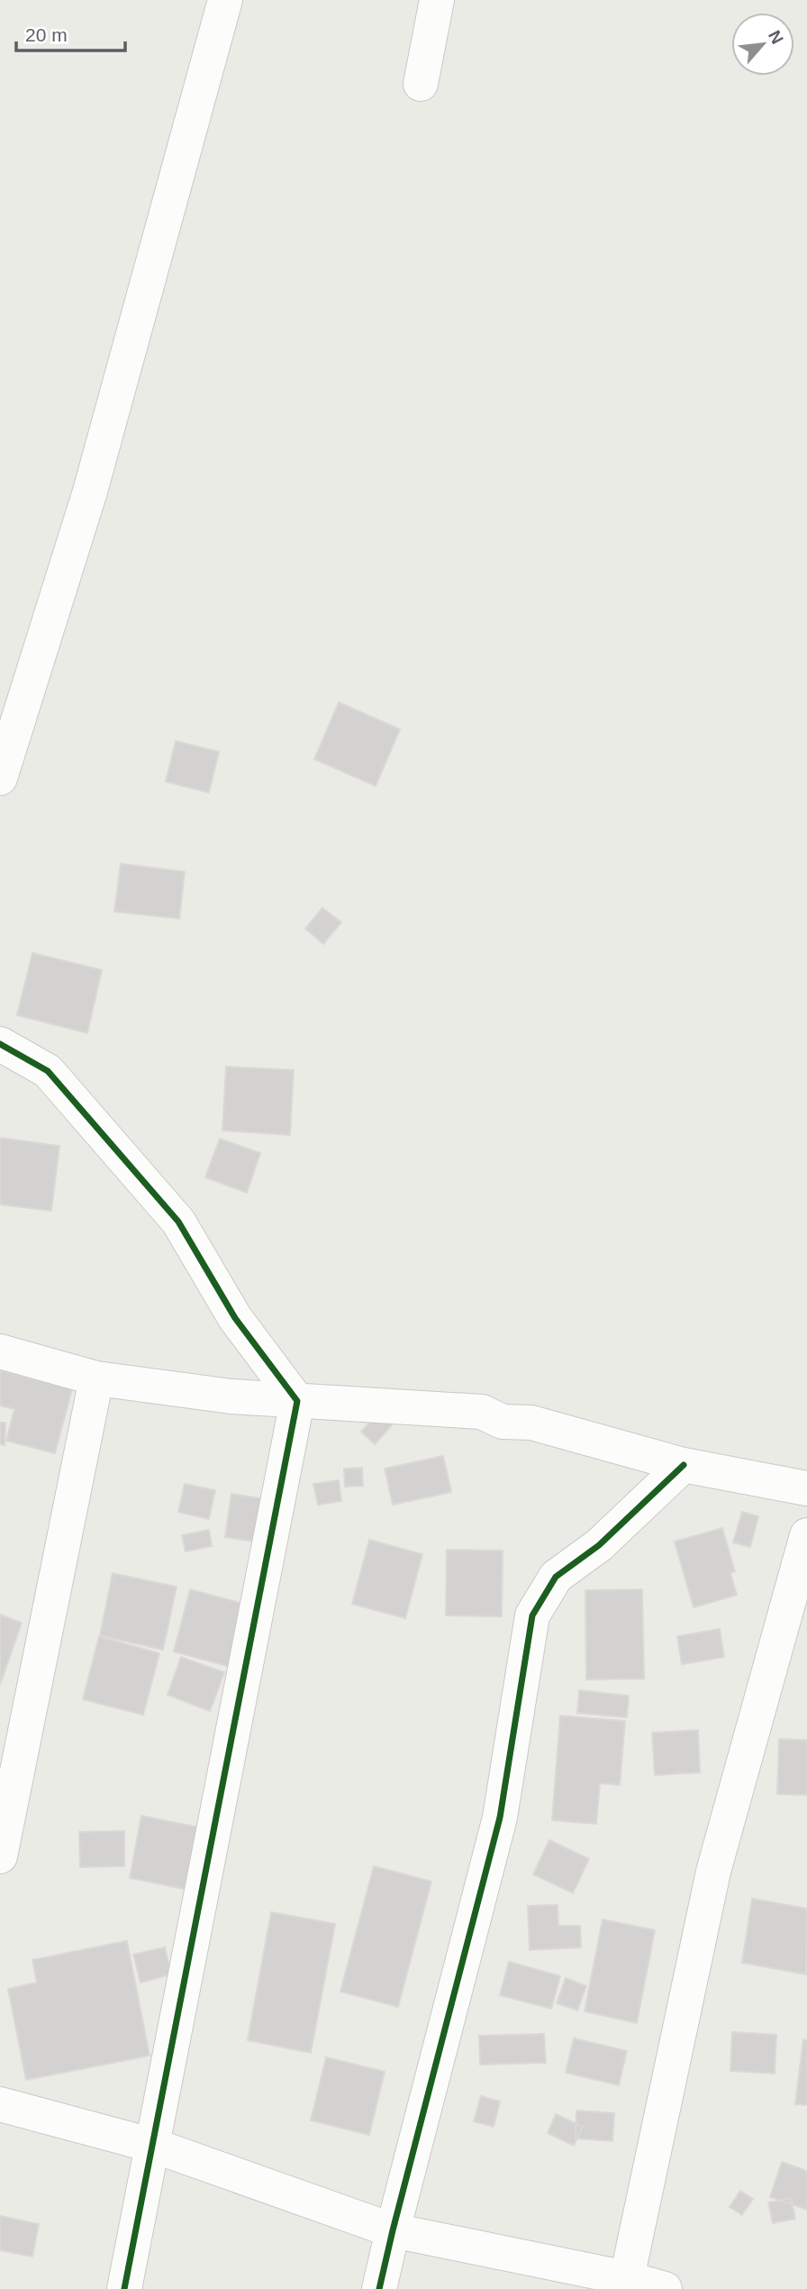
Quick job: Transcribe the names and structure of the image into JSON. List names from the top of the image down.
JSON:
{
  "scale_bar": "20 m",
  "north": "top right"
}
